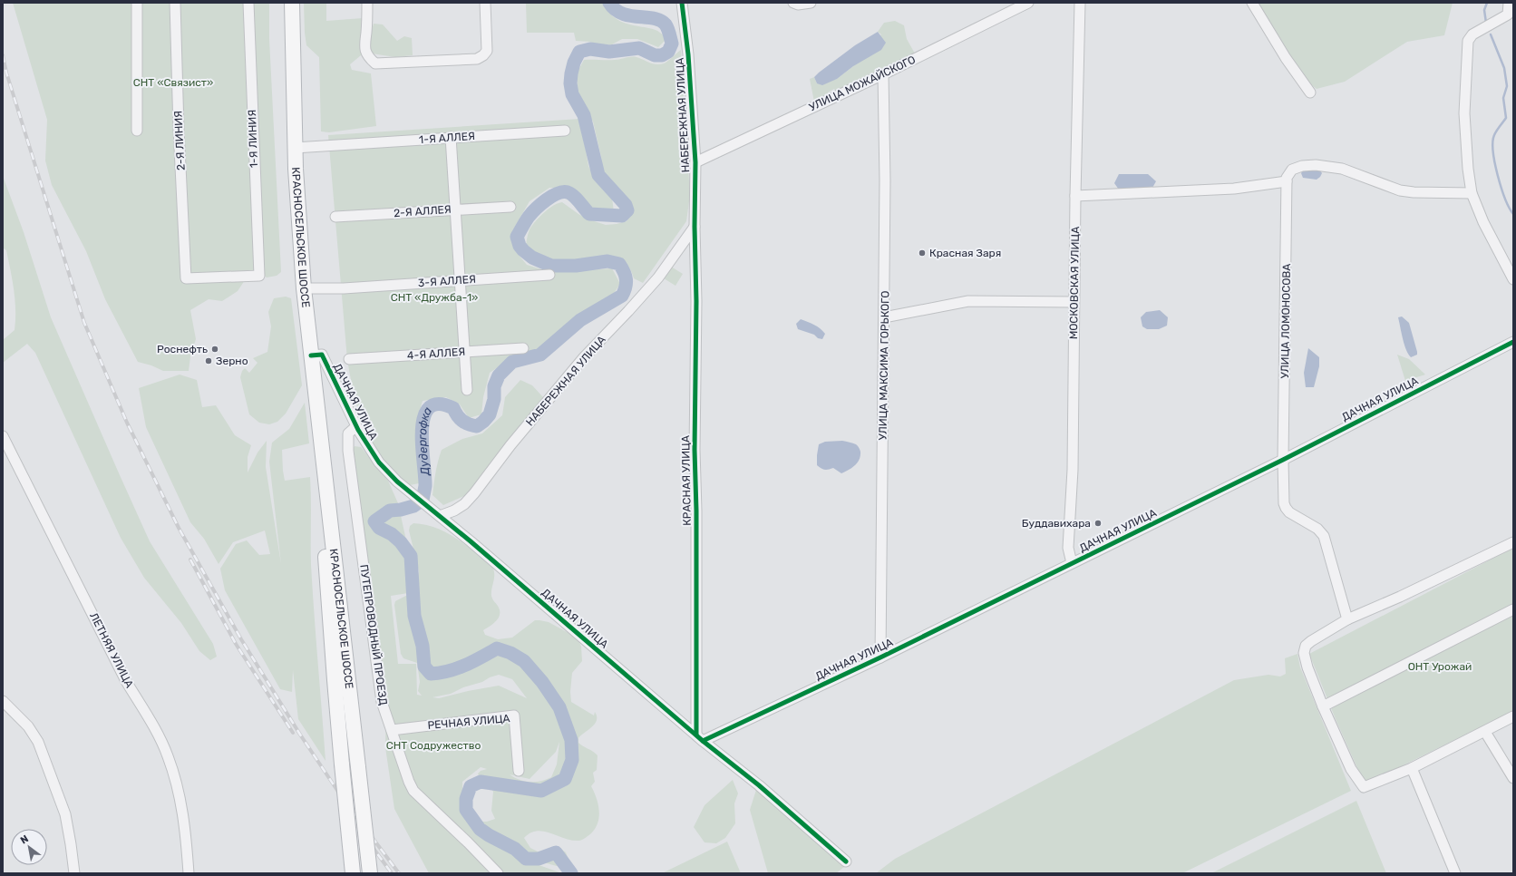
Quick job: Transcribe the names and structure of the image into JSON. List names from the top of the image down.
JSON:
{
  "streets": {
    "highway": ["КРАСНОСЕЛЬСКОЕ ШОССЕ"],
    "street": [
      "УЛИЦА МОЖАЙСКОГО",
      "НАБЕРЕЖНАЯ УЛИЦА",
      "1-Я АЛЛЕЯ",
      "1-Я ЛИНИЯ",
      "2-Я ЛИНИЯ",
      "2-Я АЛЛЕЯ",
      "3-Я АЛЛЕЯ",
      "МОСКОВСКАЯ УЛИЦА",
      "УЛИЦА ЛОМОНОСОВА",
      "4-Я АЛЛЕЯ",
      "УЛИЦА МАКСИМА ГОРЬКОГО",
      "ДАЧНАЯ УЛИЦА",
      "КРАСНАЯ УЛИЦА",
      "ПУТЕПРОВОДНЫЙ ПРОЕЗД",
      "ЛЕТНЯЯ УЛИЦА",
      "РЕЧНАЯ УЛИЦА"
    ]
  },
  "crossings": [
    ["УЛИЦА МОЖАЙСКОГО", "НАБЕРЕЖНАЯ УЛИЦА"],
    ["УЛИЦА МОЖАЙСКОГО", "УЛИЦА МАКСИМА ГОРЬКОГО"],
    ["НАБЕРЕЖНАЯ УЛИЦА", "ДАЧНАЯ УЛИЦА"],
    ["НАБЕРЕЖНАЯ УЛИЦА", "КРАСНАЯ УЛИЦА"],
    ["1-Я АЛЛЕЯ", "КРАСНОСЕЛЬСКОЕ ШОССЕ"],
    ["1-Я ЛИНИЯ", "2-Я ЛИНИЯ"],
    ["КРАСНОСЕЛЬСКОЕ ШОССЕ", "3-Я АЛЛЕЯ"],
    ["КРАСНОСЕЛЬСКОЕ ШОССЕ", "ДАЧНАЯ УЛИЦА"],
    ["МОСКОВСКАЯ УЛИЦА", "ДАЧНАЯ УЛИЦА"],
    ["УЛИЦА ЛОМОНОСОВА", "ДАЧНАЯ УЛИЦА"],
    ["УЛИЦА МАКСИМА ГОРЬКОГО", "ДАЧНАЯ УЛИЦА"],
    ["ДАЧНАЯ УЛИЦА", "КРАСНАЯ УЛИЦА"],
    ["ДАЧНАЯ УЛИЦА", "ПУТЕПРОВОДНЫЙ ПРОЕЗД"],
    ["ПУТЕПРОВОДНЫЙ ПРОЕЗД", "РЕЧНАЯ УЛИЦА"]
  ],
  "water": ["Дудергофка"],
  "parks": [
    "СНТ «Связист»",
    "СНТ «Дружба-1»",
    "ОНТ Урожай",
    "СНТ Содружество"
  ],
  "places": [
    "Красная Заря",
    "Роснефть",
    "Зерно",
    "Буддавихара"
  ],
  "north": "top left"
}
